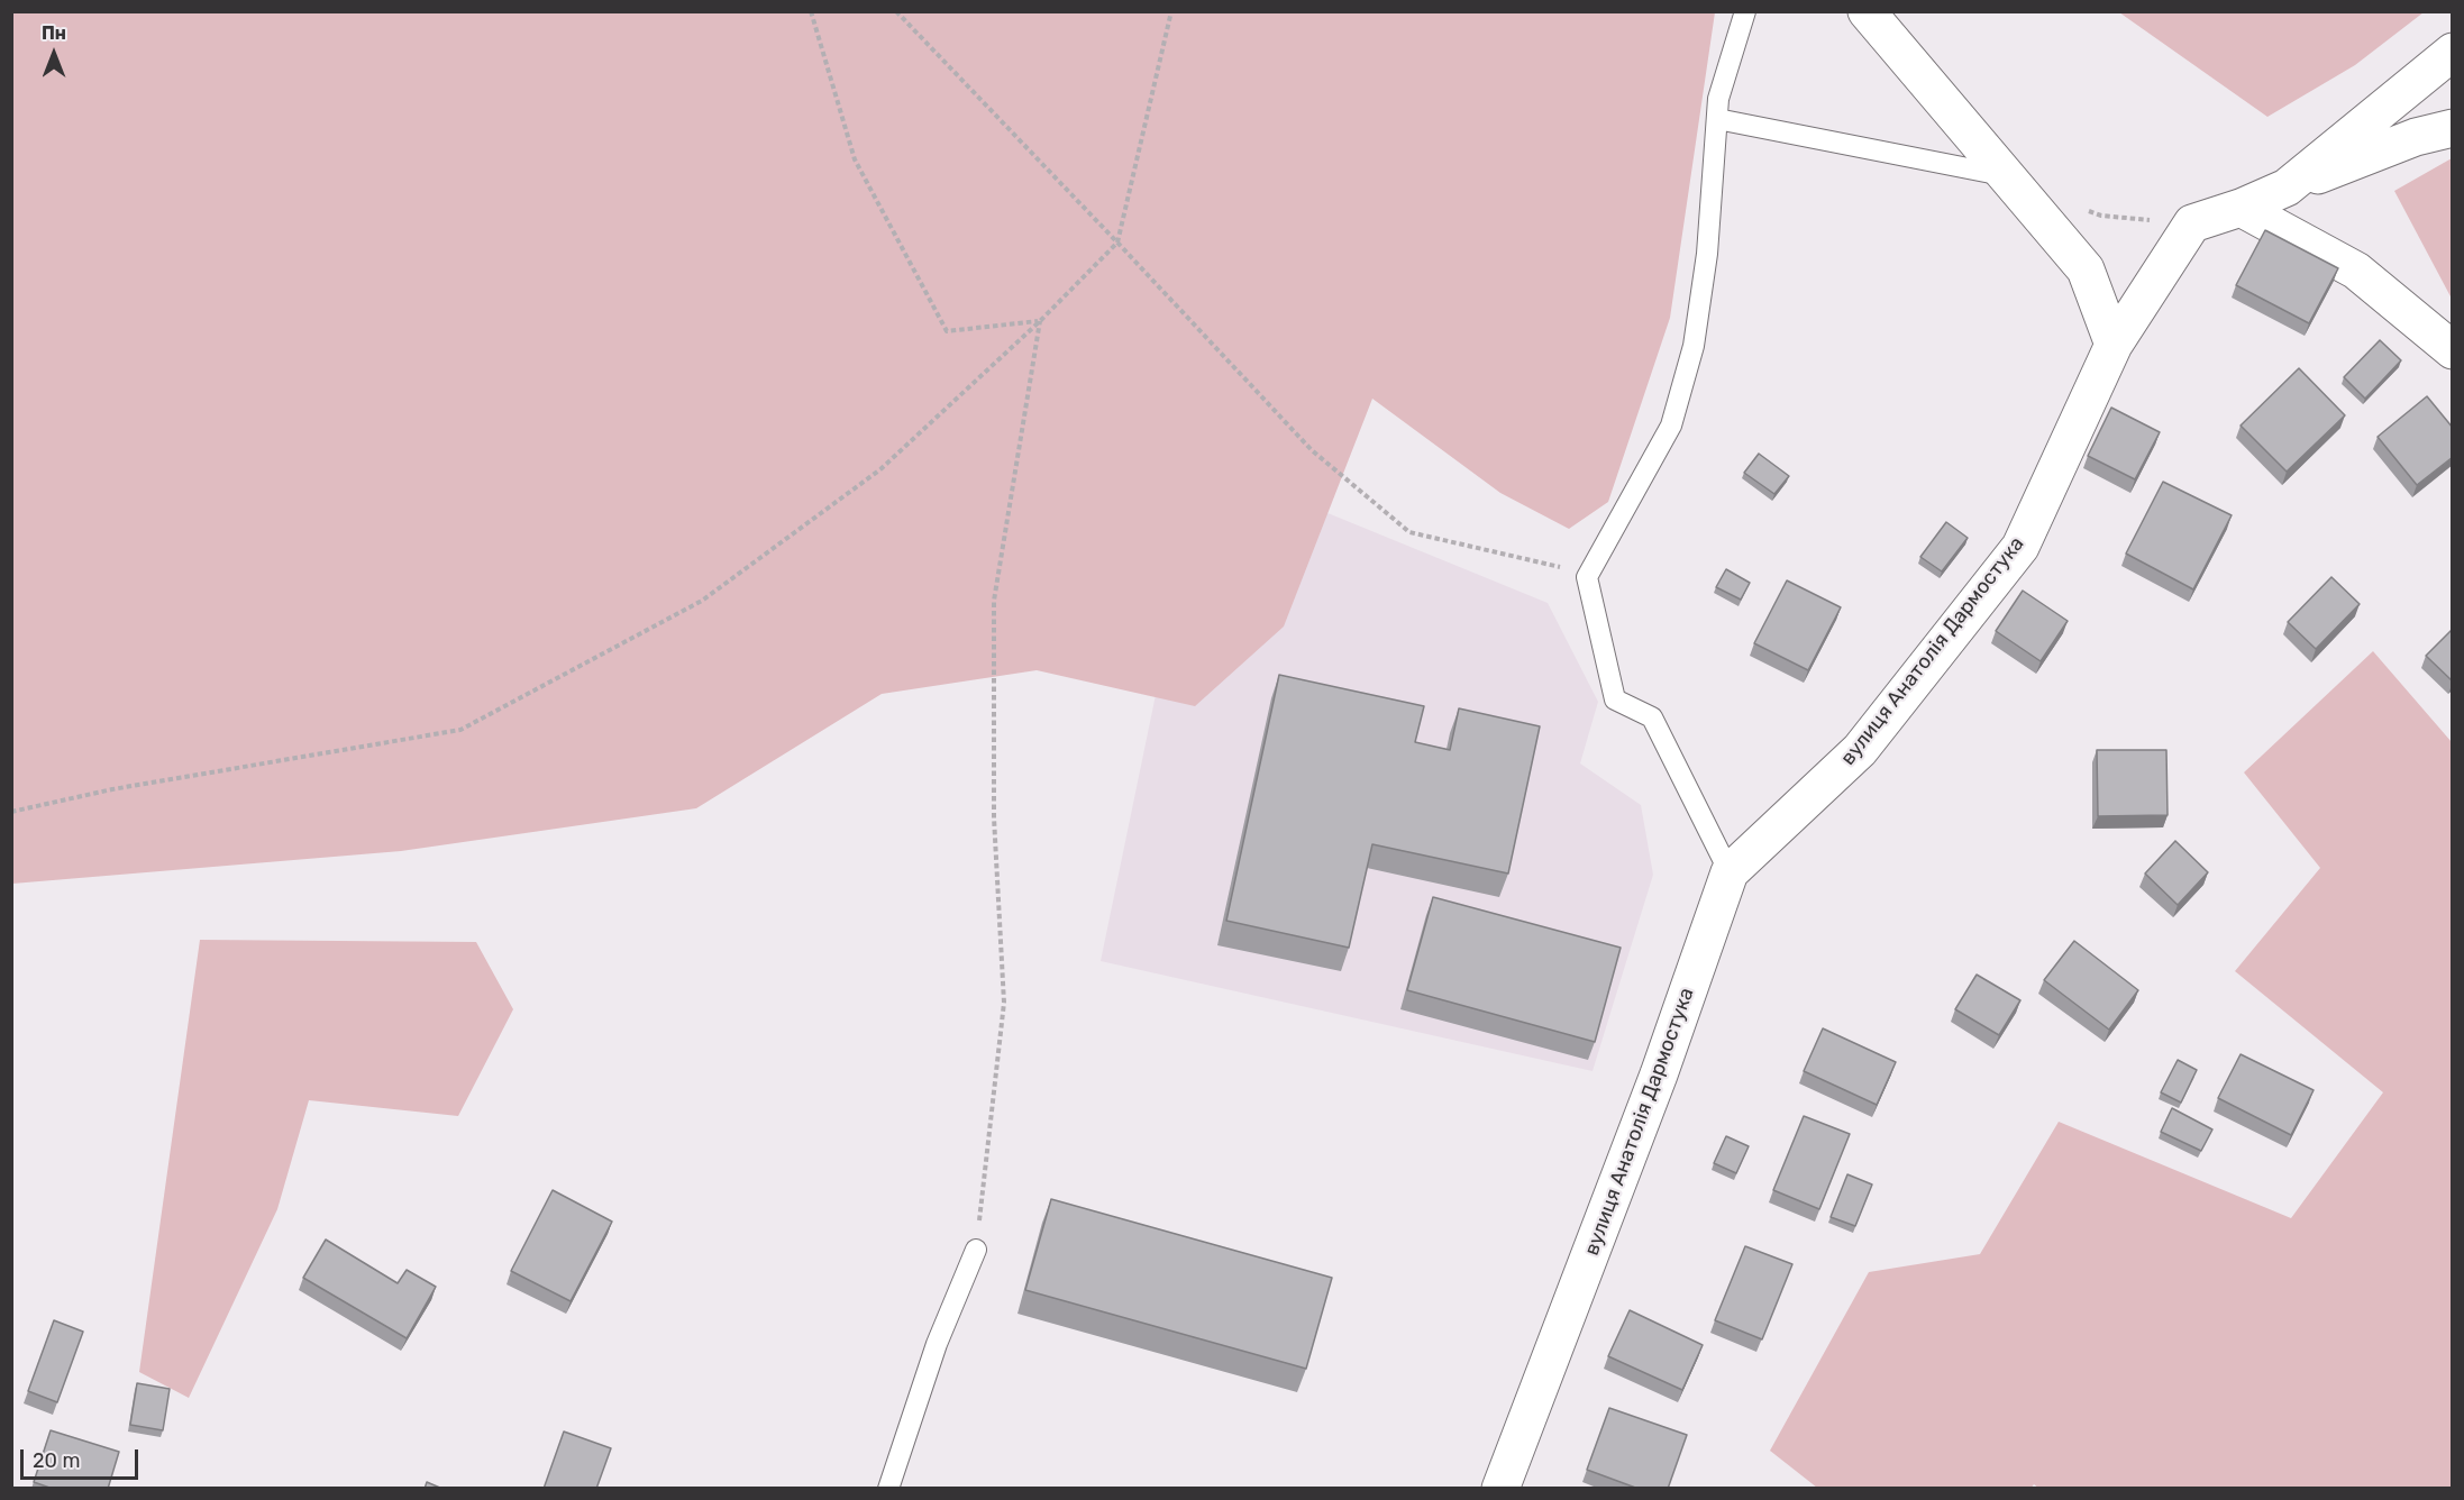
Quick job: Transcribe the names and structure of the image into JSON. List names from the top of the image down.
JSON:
{
  "streets": {
    "street": ["вулиця Анатолія Дармостука"]
  },
  "scale_bar": "20 m",
  "north": "top"
}
